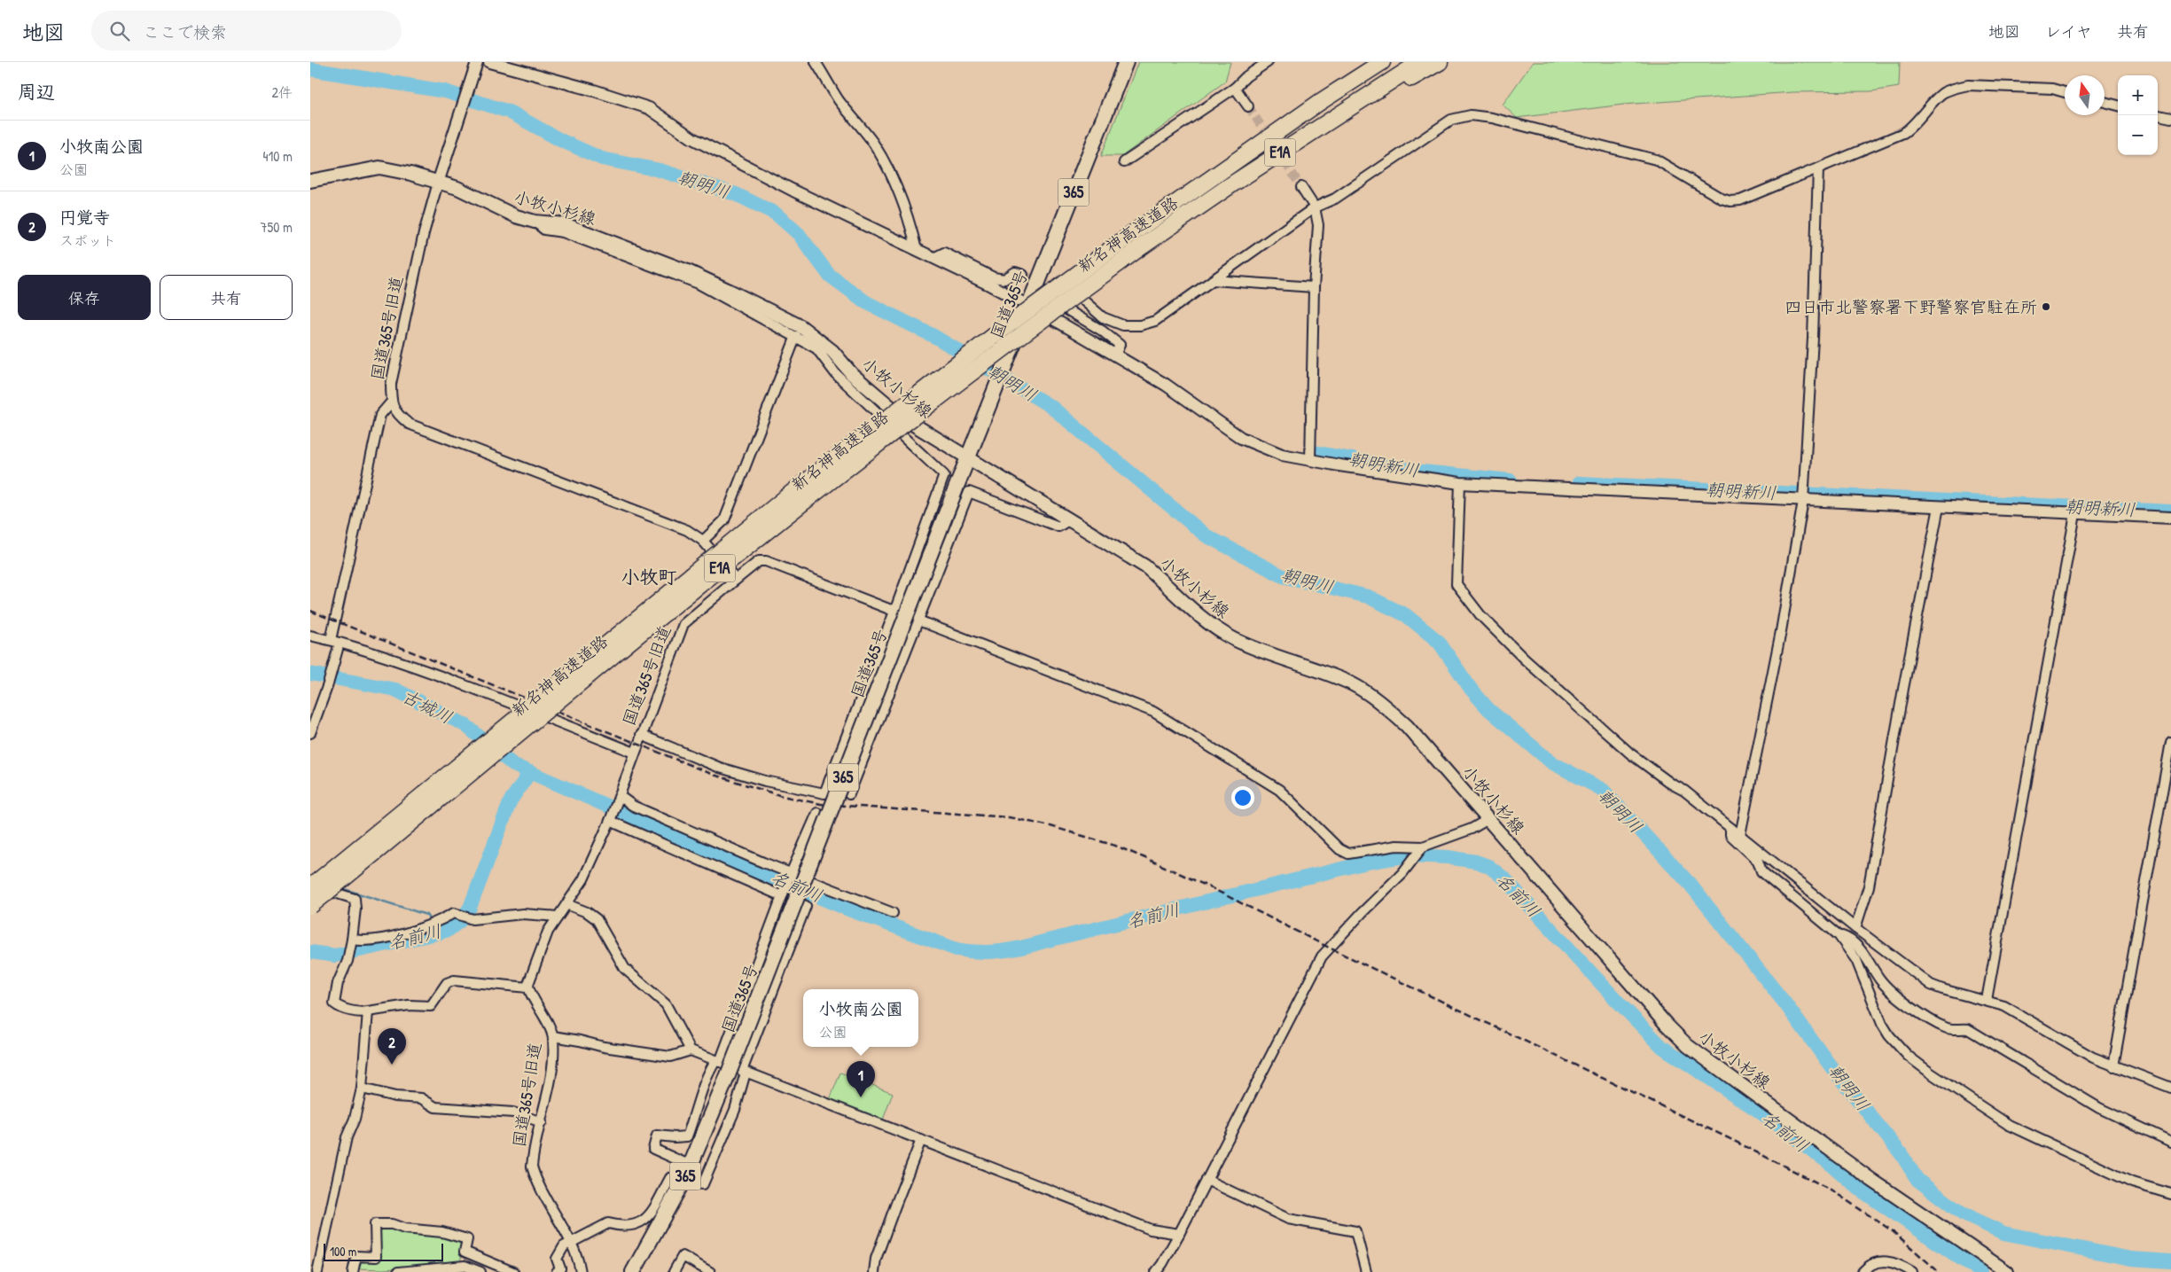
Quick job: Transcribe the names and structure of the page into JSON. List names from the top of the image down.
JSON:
{
  "streets": {
    "highway": [
      "E1A",
      "365",
      "新名神高速道路",
      "国道365号"
    ],
    "main road": ["小牧小杉線"],
    "street": ["国道365号旧道"]
  },
  "crossings": [
    ["小牧小杉線", "国道365号"],
    ["小牧小杉線", "国道365号旧道"]
  ],
  "districts": ["小牧町"],
  "water": [
    "朝明川",
    "朝明新川",
    "古城川",
    "名前川"
  ],
  "places": ["四日市北警察署下野警察官駐在所"],
  "scale_bar": "100 m",
  "north": "top",
  "page": {
    "header": "地図",
    "search": "ここで検索",
    "nav": ["地図", "レイヤ", "共有"],
    "heading": ["周辺", "2件"],
    "map_buttons": ["+", "−"],
    "list": [
      {
        "mark": "1",
        "name": "小牧南公園",
        "note": "公園",
        "value": "410 m"
      },
      {
        "mark": "2",
        "name": "円覚寺",
        "note": "スポット",
        "value": "750 m"
      }
    ],
    "buttons": ["保存", "共有"],
    "popup": ["小牧南公園", "公園"],
    "pins": ["2", "1"],
    "scale": "100 m"
  }
}
